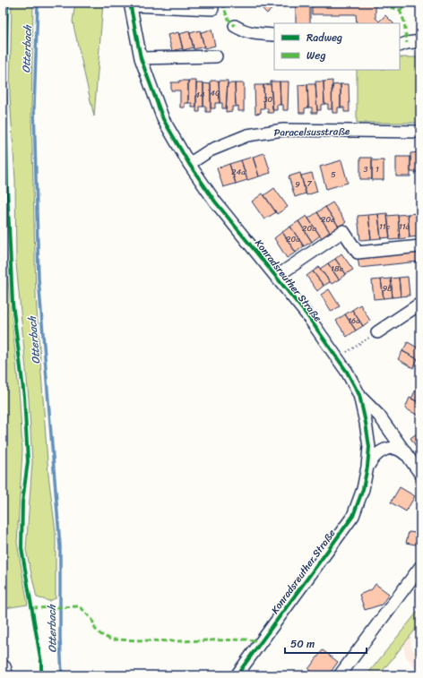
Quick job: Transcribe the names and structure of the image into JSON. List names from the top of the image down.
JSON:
{
  "streets": {
    "street": ["Paracelsusstraße", "Konradsreuther Straße"]
  },
  "crossings": [
    ["Paracelsusstraße", "Konradsreuther Straße"]
  ],
  "water": ["Otterbach"],
  "house_numbers": [
    "40",
    "44",
    "30",
    "3",
    "1",
    "24a",
    "5",
    "7",
    "9",
    "20e",
    "11c",
    "11a",
    "20c",
    "20a",
    "18c",
    "9b",
    "16a"
  ],
  "legend": ["Radweg", "Weg"],
  "scale_bar": "50 m"
}
